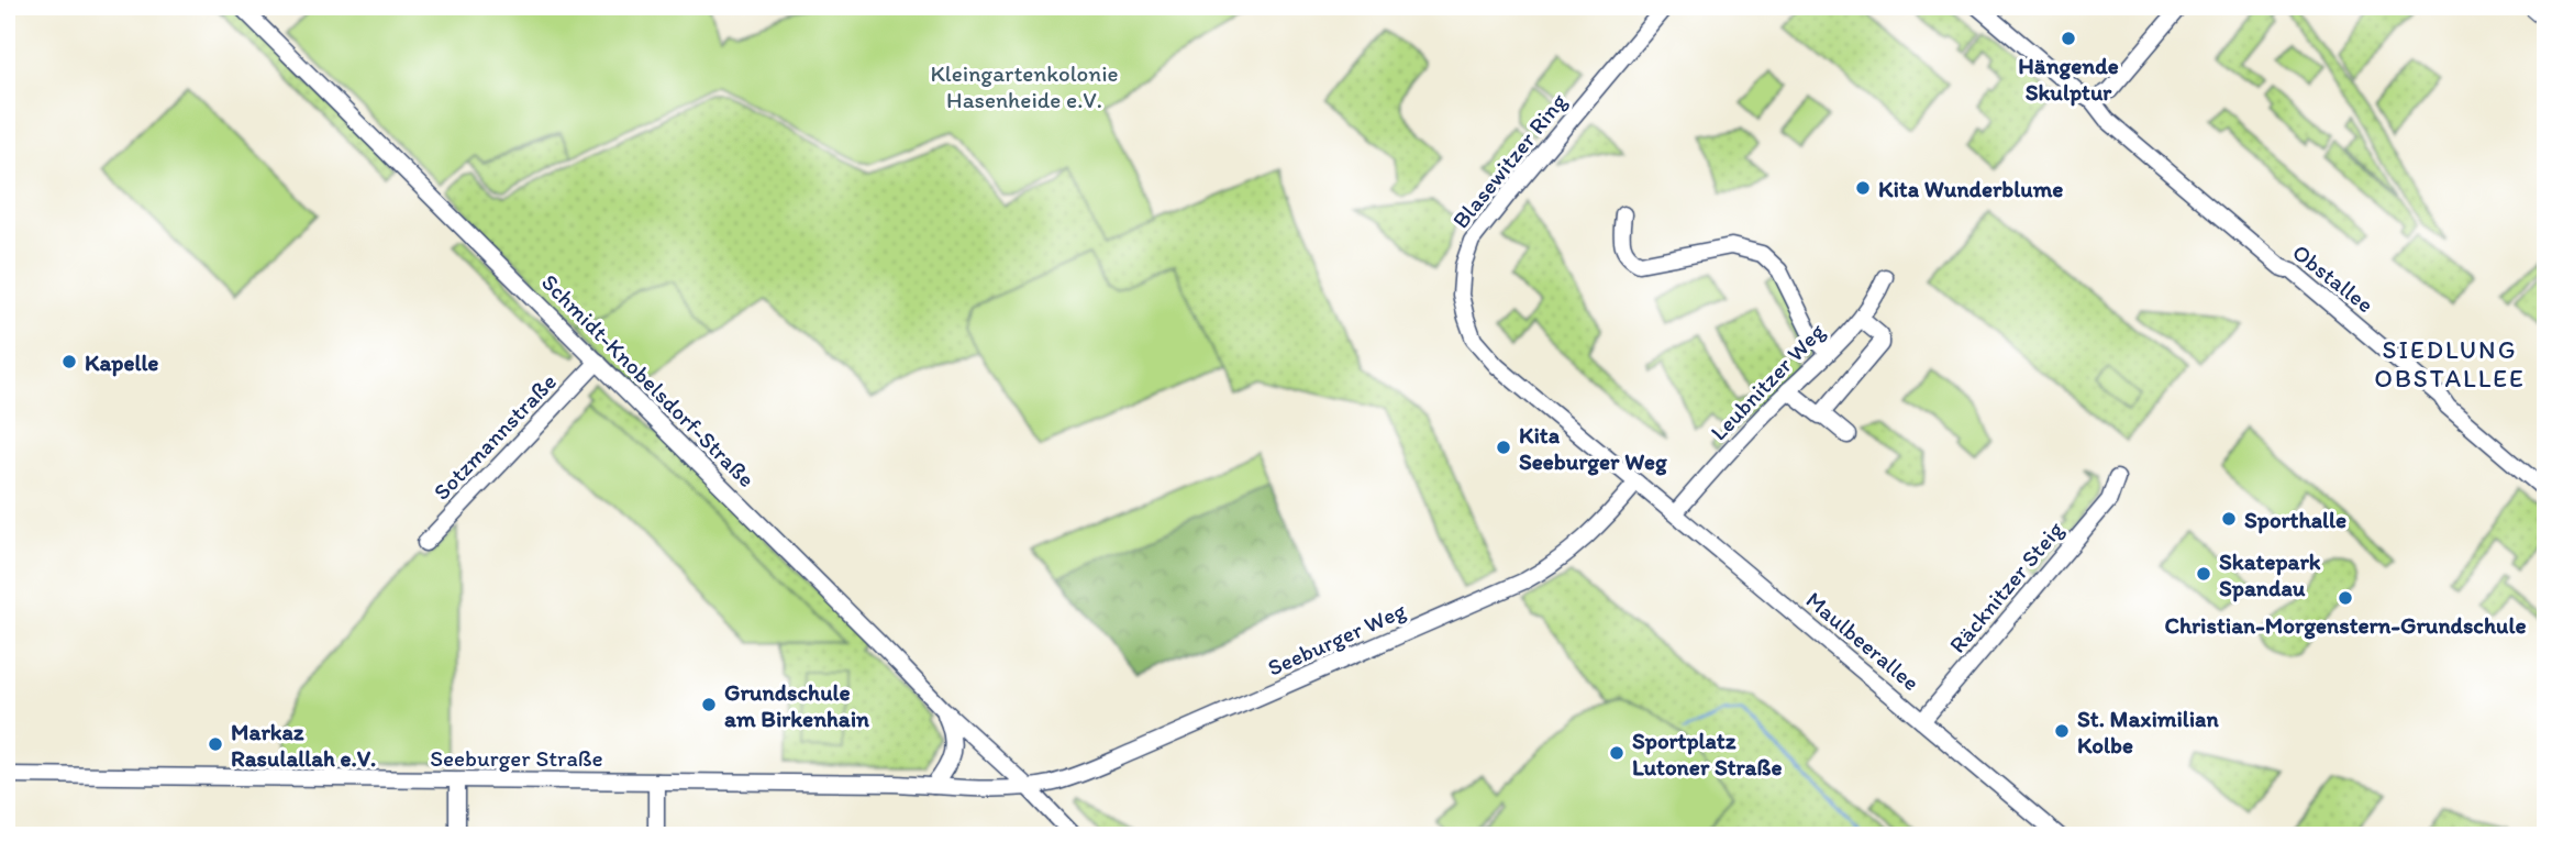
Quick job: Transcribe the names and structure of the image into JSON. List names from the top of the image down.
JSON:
{
  "streets": {
    "street": [
      "Blasewitzer Ring",
      "Obstallee",
      "Schmidt-Knobelsdorf-Straße",
      "Leubnitzer Weg",
      "Sotzmannstraße",
      "Räcknitzer Steig",
      "Seeburger Weg",
      "Maulbeerallee",
      "Seeburger Straße"
    ]
  },
  "crossings": [
    ["Blasewitzer Ring", "Seeburger Weg"],
    ["Blasewitzer Ring", "Maulbeerallee"],
    ["Schmidt-Knobelsdorf-Straße", "Sotzmannstraße"],
    ["Schmidt-Knobelsdorf-Straße", "Seeburger Weg"],
    ["Schmidt-Knobelsdorf-Straße", "Seeburger Straße"],
    ["Leubnitzer Weg", "Maulbeerallee"],
    ["Räcknitzer Steig", "Maulbeerallee"],
    ["Seeburger Weg", "Maulbeerallee"],
    ["Seeburger Weg", "Seeburger Straße"]
  ],
  "districts": ["SIEDLUNG OBSTALLEE"],
  "parks": ["Kleingartenkolonie Hasenheide e.V."],
  "places": [
    "Hängende Skulptur",
    "Kita Wunderblume",
    "Kapelle",
    "Kita Seeburger Weg",
    "Sporthalle",
    "Skatepark Spandau",
    "Christian-Morgenstern-Grundschule",
    "Grundschule am Birkenhain",
    "St. Maximilian Kolbe",
    "Markaz Rasulallah e.V.",
    "Sportplatz Lutoner Straße"
  ]
}
